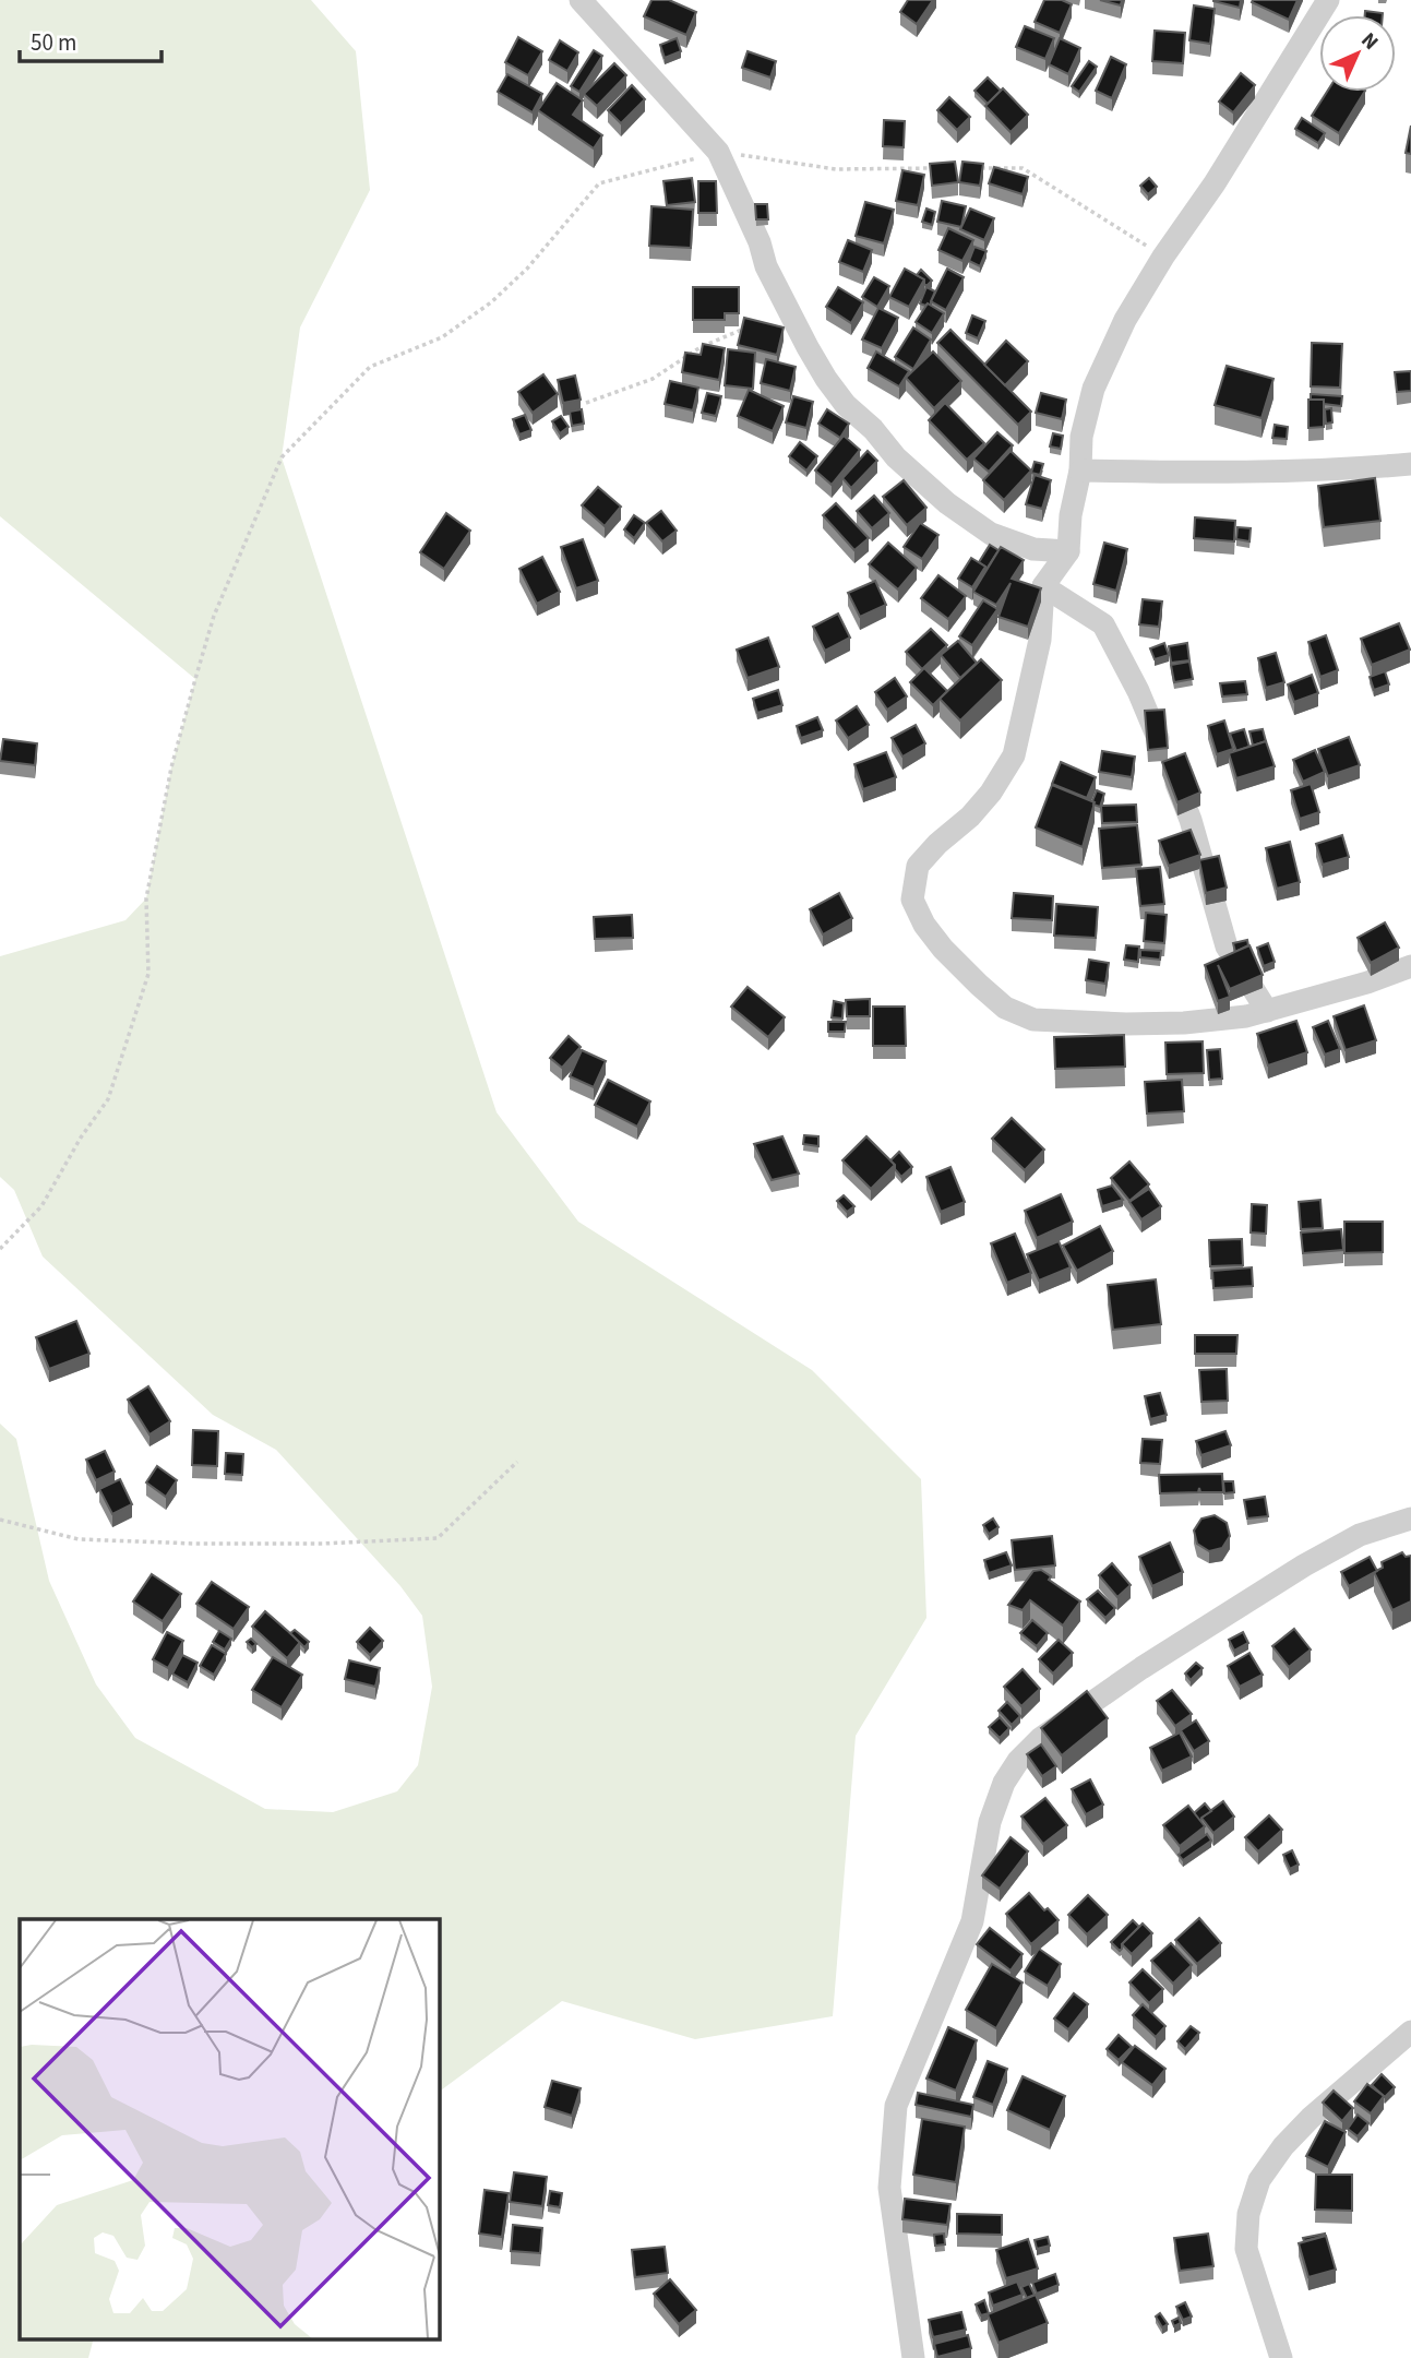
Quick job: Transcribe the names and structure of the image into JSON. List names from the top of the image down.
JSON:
{
  "scale_bar": "50 m",
  "north": "top right"
}
